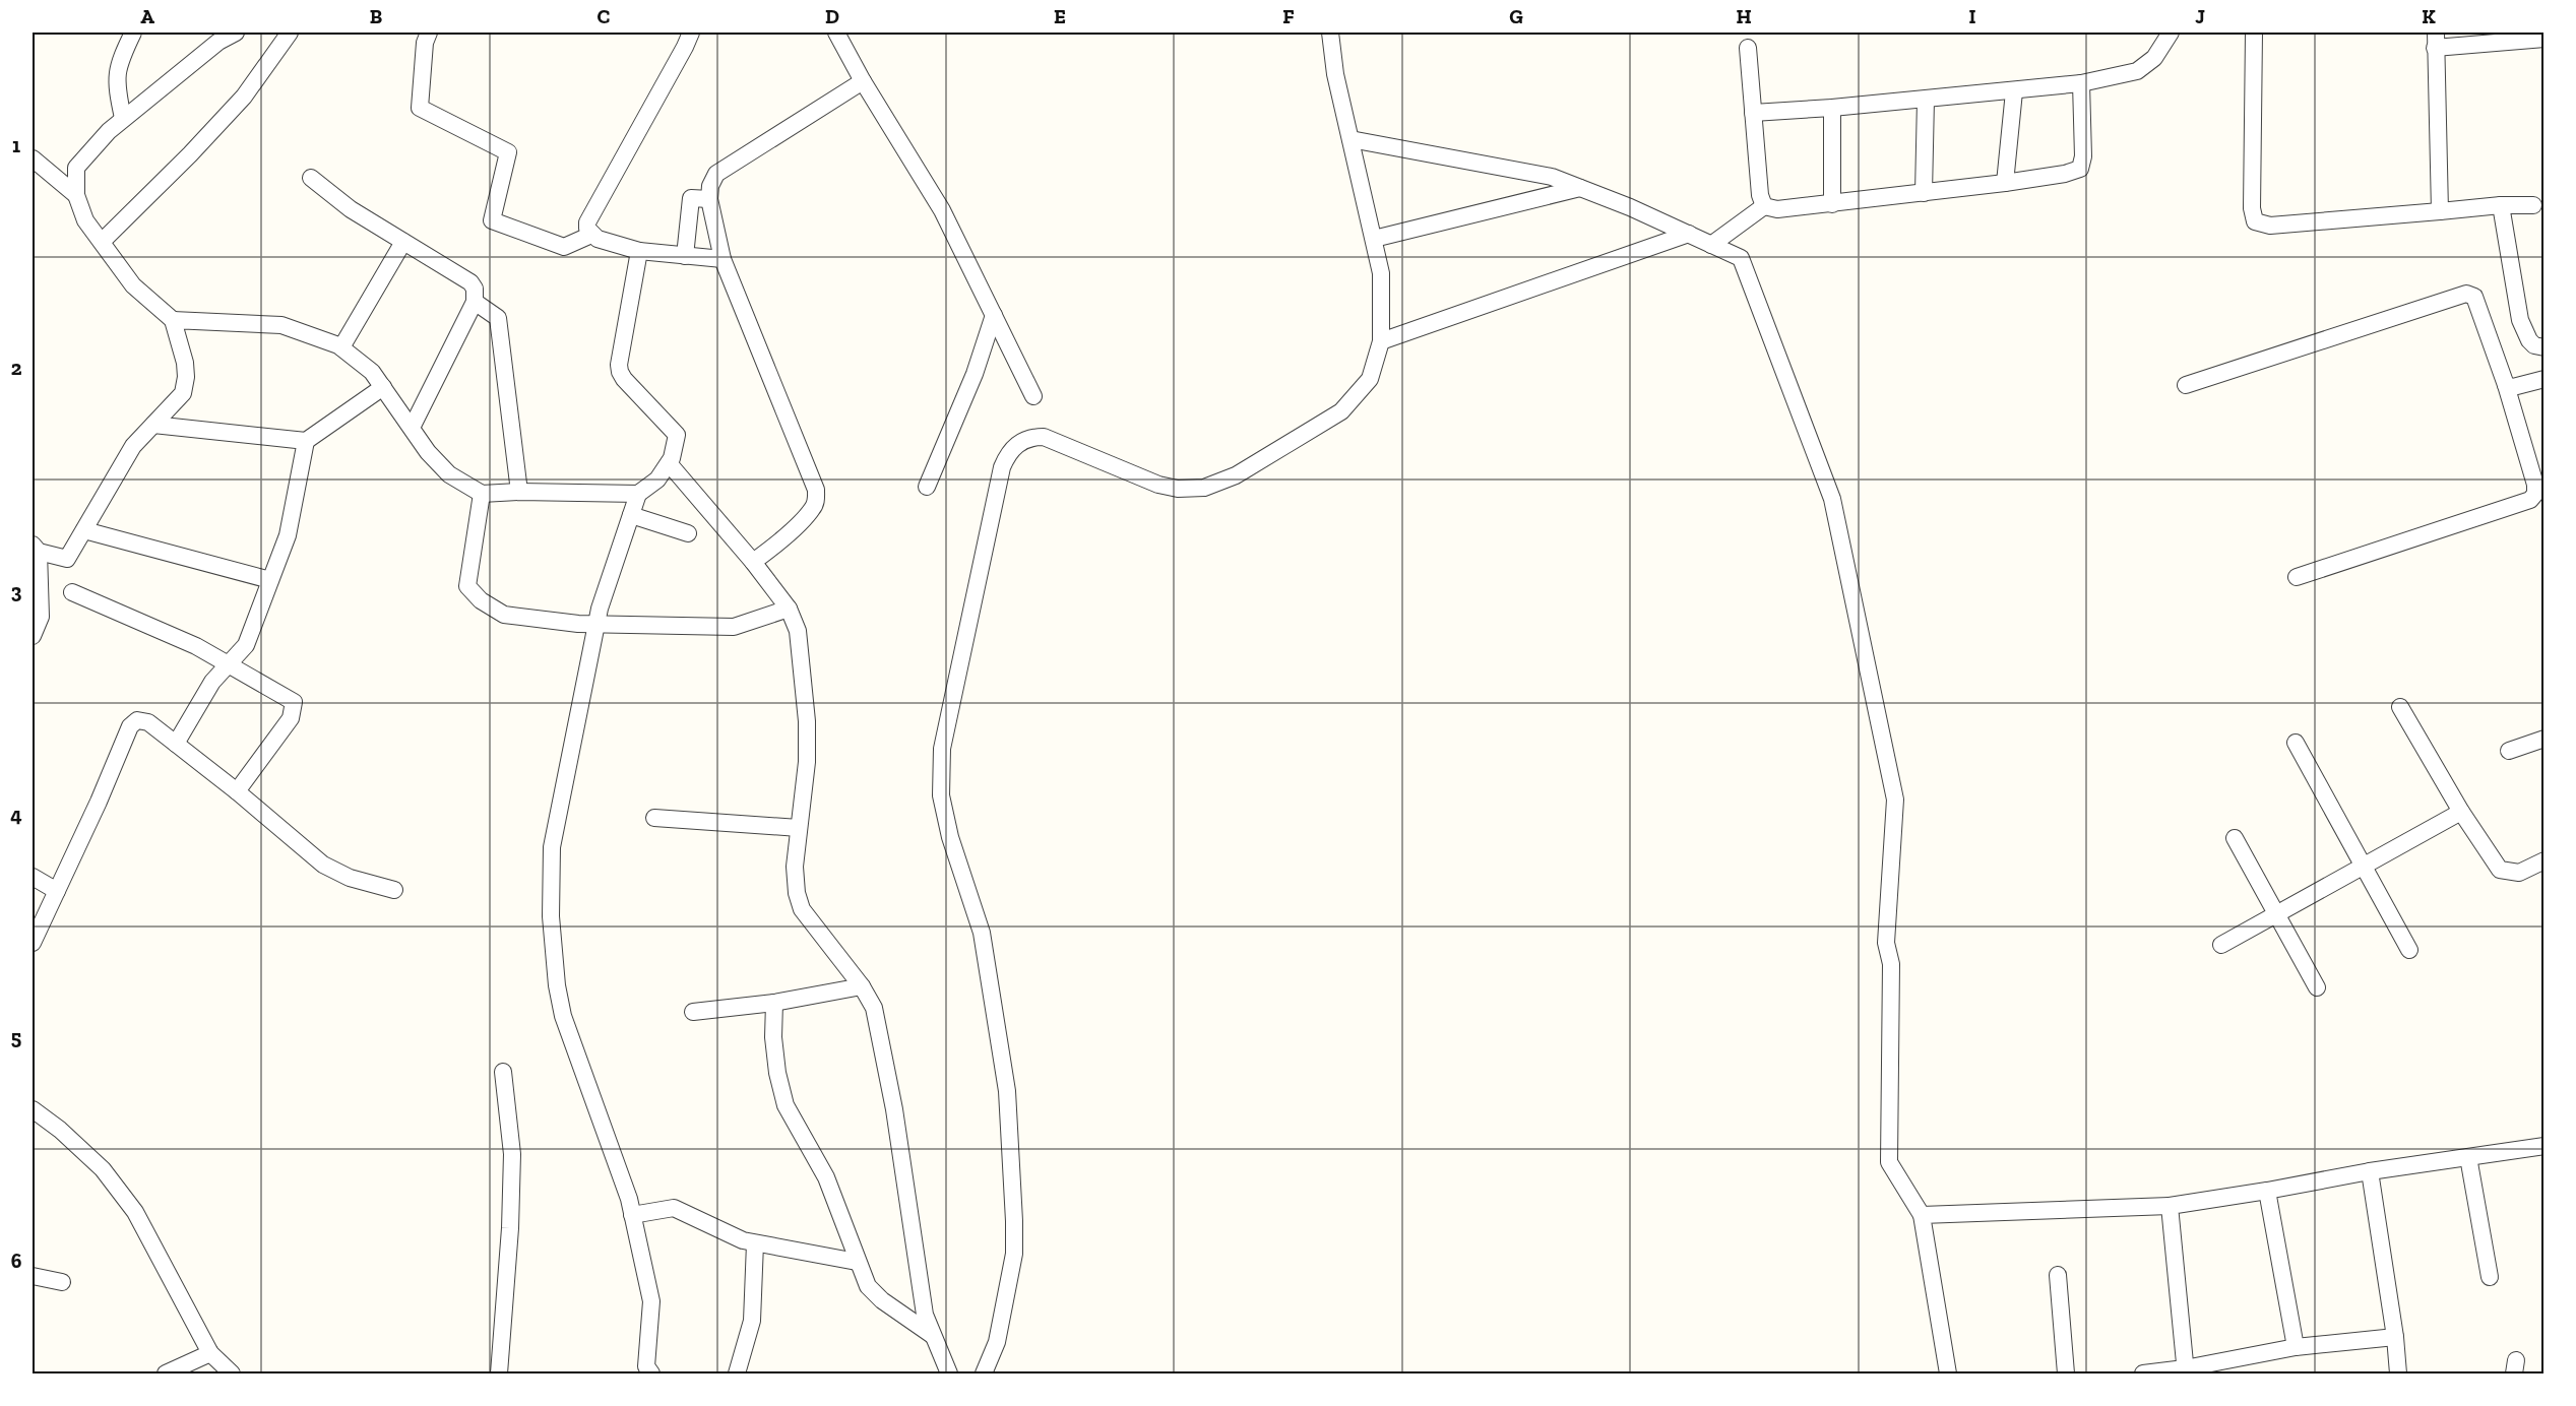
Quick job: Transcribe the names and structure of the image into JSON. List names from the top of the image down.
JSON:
{
  "grid": {
    "columns": [
      "A",
      "B",
      "C",
      "D",
      "E",
      "F",
      "G",
      "H",
      "I",
      "J",
      "K"
    ],
    "rows": [
      "1",
      "2",
      "3",
      "4",
      "5",
      "6"
    ]
  }
}
